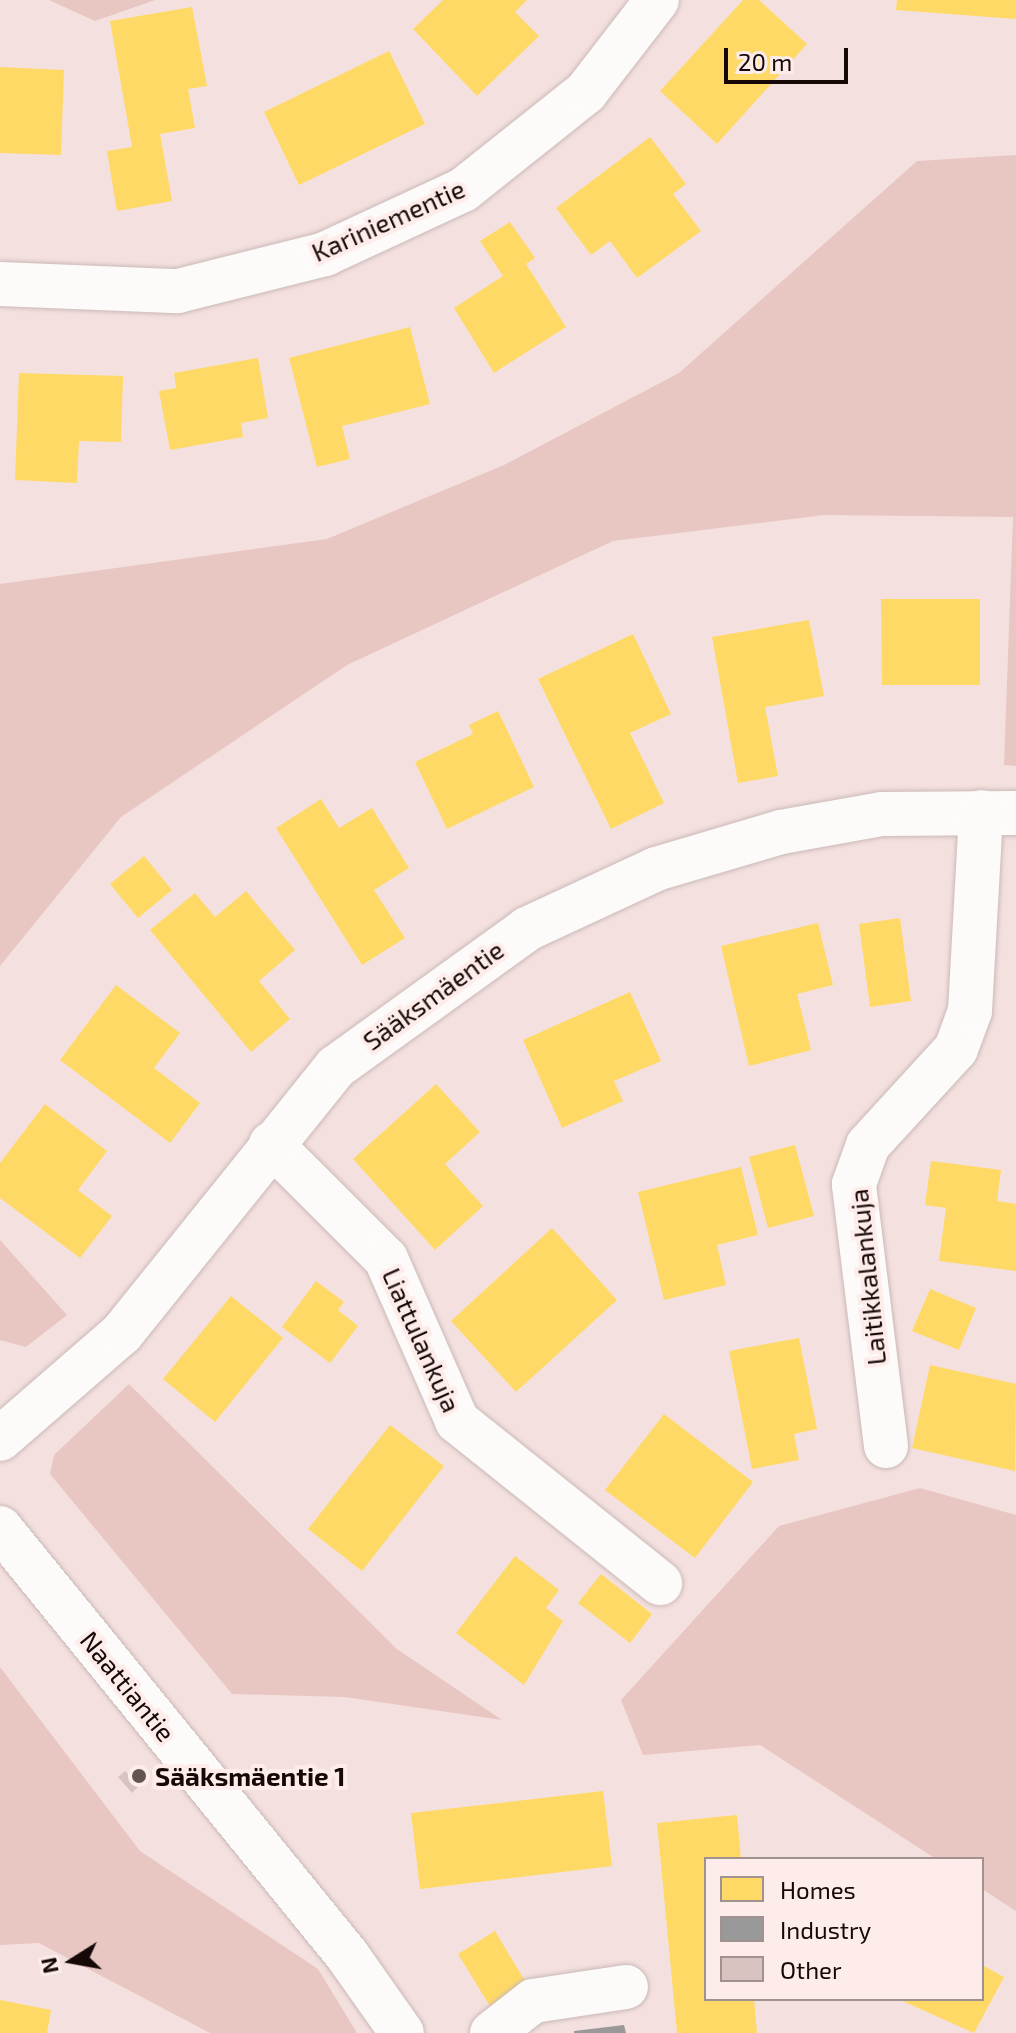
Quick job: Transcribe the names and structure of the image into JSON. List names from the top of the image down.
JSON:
{
  "streets": {
    "street": [
      "Kariniementie",
      "Sääksmäentie",
      "Laitikkalankuja",
      "Liattulankuja",
      "Naattiantie"
    ]
  },
  "crossings": [
    ["Sääksmäentie", "Laitikkalankuja"],
    ["Sääksmäentie", "Liattulankuja"]
  ],
  "places": ["Sääksmäentie 1"],
  "legend": ["Homes", "Industry", "Other"],
  "scale_bar": "20 m",
  "north": "left"
}
